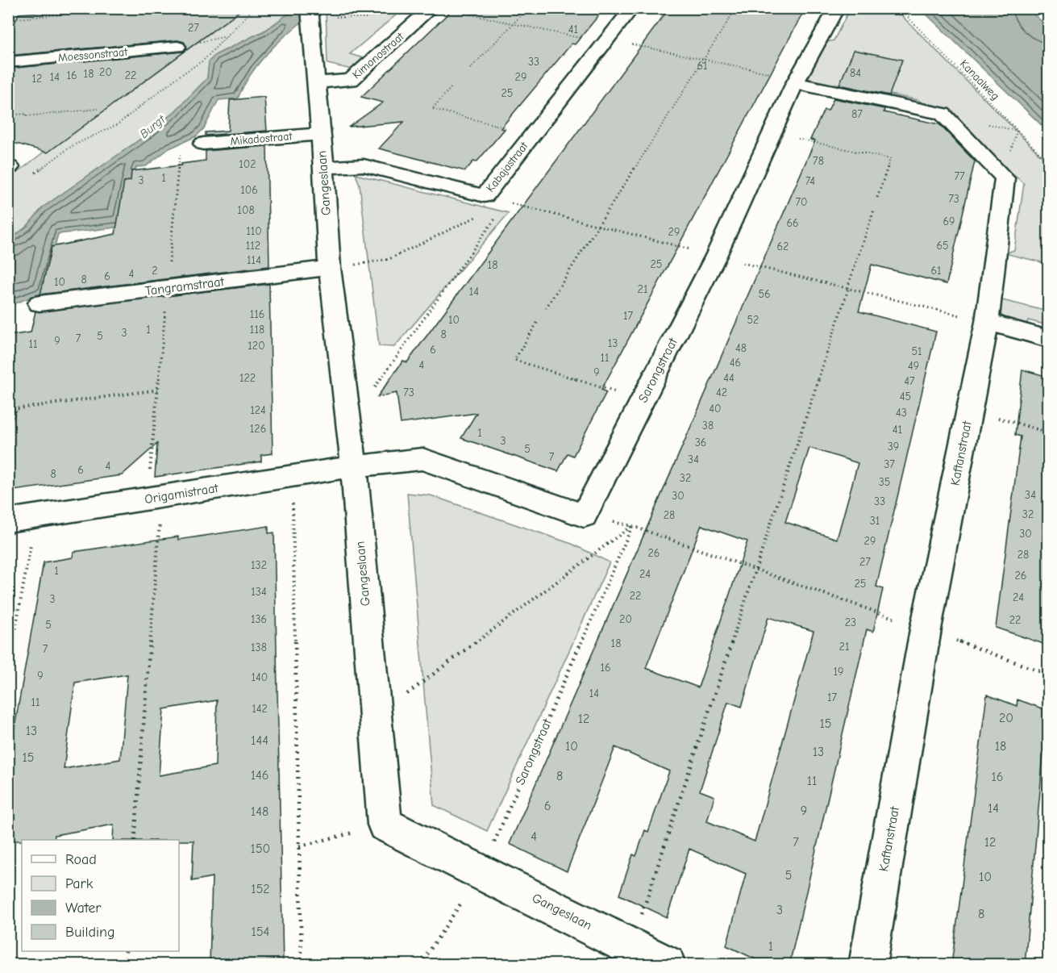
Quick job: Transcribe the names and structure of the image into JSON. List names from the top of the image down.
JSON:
{
  "streets": {
    "street": [
      "Moessonstraat",
      "Kimonostraat",
      "Mikadostraat",
      "Kabajastraat",
      "Gangeslaan",
      "Tangramstraat",
      "Sarongstraat",
      "Kaftanstraat",
      "Origamistraat"
    ],
    "path": ["Kanaalweg"]
  },
  "crossings": [
    ["Kimonostraat", "Gangeslaan"],
    ["Mikadostraat", "Gangeslaan"],
    ["Kabajastraat", "Gangeslaan"],
    ["Gangeslaan", "Tangramstraat"],
    ["Gangeslaan", "Sarongstraat"],
    ["Gangeslaan", "Origamistraat"],
    ["Sarongstraat", "Kaftanstraat"],
    ["Sarongstraat", "Origamistraat"]
  ],
  "water": ["Burgt"],
  "house_numbers": [
    "27",
    "41",
    "33",
    "61",
    "20",
    "84",
    "18",
    "16",
    "22",
    "14",
    "29",
    "12",
    "25",
    "87",
    "78",
    "102",
    "77",
    "1",
    "3",
    "74",
    "106",
    "73",
    "70",
    "108",
    "69",
    "66",
    "110",
    "29",
    "112",
    "65",
    "62",
    "114",
    "25",
    "18",
    "2",
    "61",
    "4",
    "6",
    "8",
    "10",
    "21",
    "14",
    "56",
    "116",
    "17",
    "10",
    "52",
    "1",
    "118",
    "3",
    "8",
    "5",
    "7",
    "9",
    "13",
    "11",
    "120",
    "48",
    "6",
    "51",
    "11",
    "46",
    "4",
    "49",
    "9",
    "122",
    "44",
    "47",
    "73",
    "42",
    "45",
    "40",
    "124",
    "43",
    "38",
    "126",
    "41",
    "1",
    "3",
    "36",
    "39",
    "5",
    "7",
    "34",
    "37",
    "4",
    "6",
    "8",
    "32",
    "35",
    "34",
    "30",
    "33",
    "32",
    "28",
    "31",
    "30",
    "29",
    "26",
    "28",
    "27",
    "132",
    "1",
    "24",
    "26",
    "25",
    "134",
    "22",
    "24",
    "3",
    "136",
    "20",
    "22",
    "23",
    "5",
    "18",
    "21",
    "138",
    "7",
    "16",
    "19",
    "9",
    "140",
    "14",
    "17",
    "11",
    "142",
    "20",
    "12",
    "15",
    "13",
    "144",
    "10",
    "18",
    "13",
    "15",
    "146",
    "8",
    "16",
    "11",
    "6",
    "14",
    "9",
    "148",
    "4",
    "7",
    "12",
    "150",
    "5",
    "10",
    "152",
    "3",
    "8",
    "154",
    "1"
  ],
  "legend": [
    "Road",
    "Park",
    "Water",
    "Building"
  ]
}
